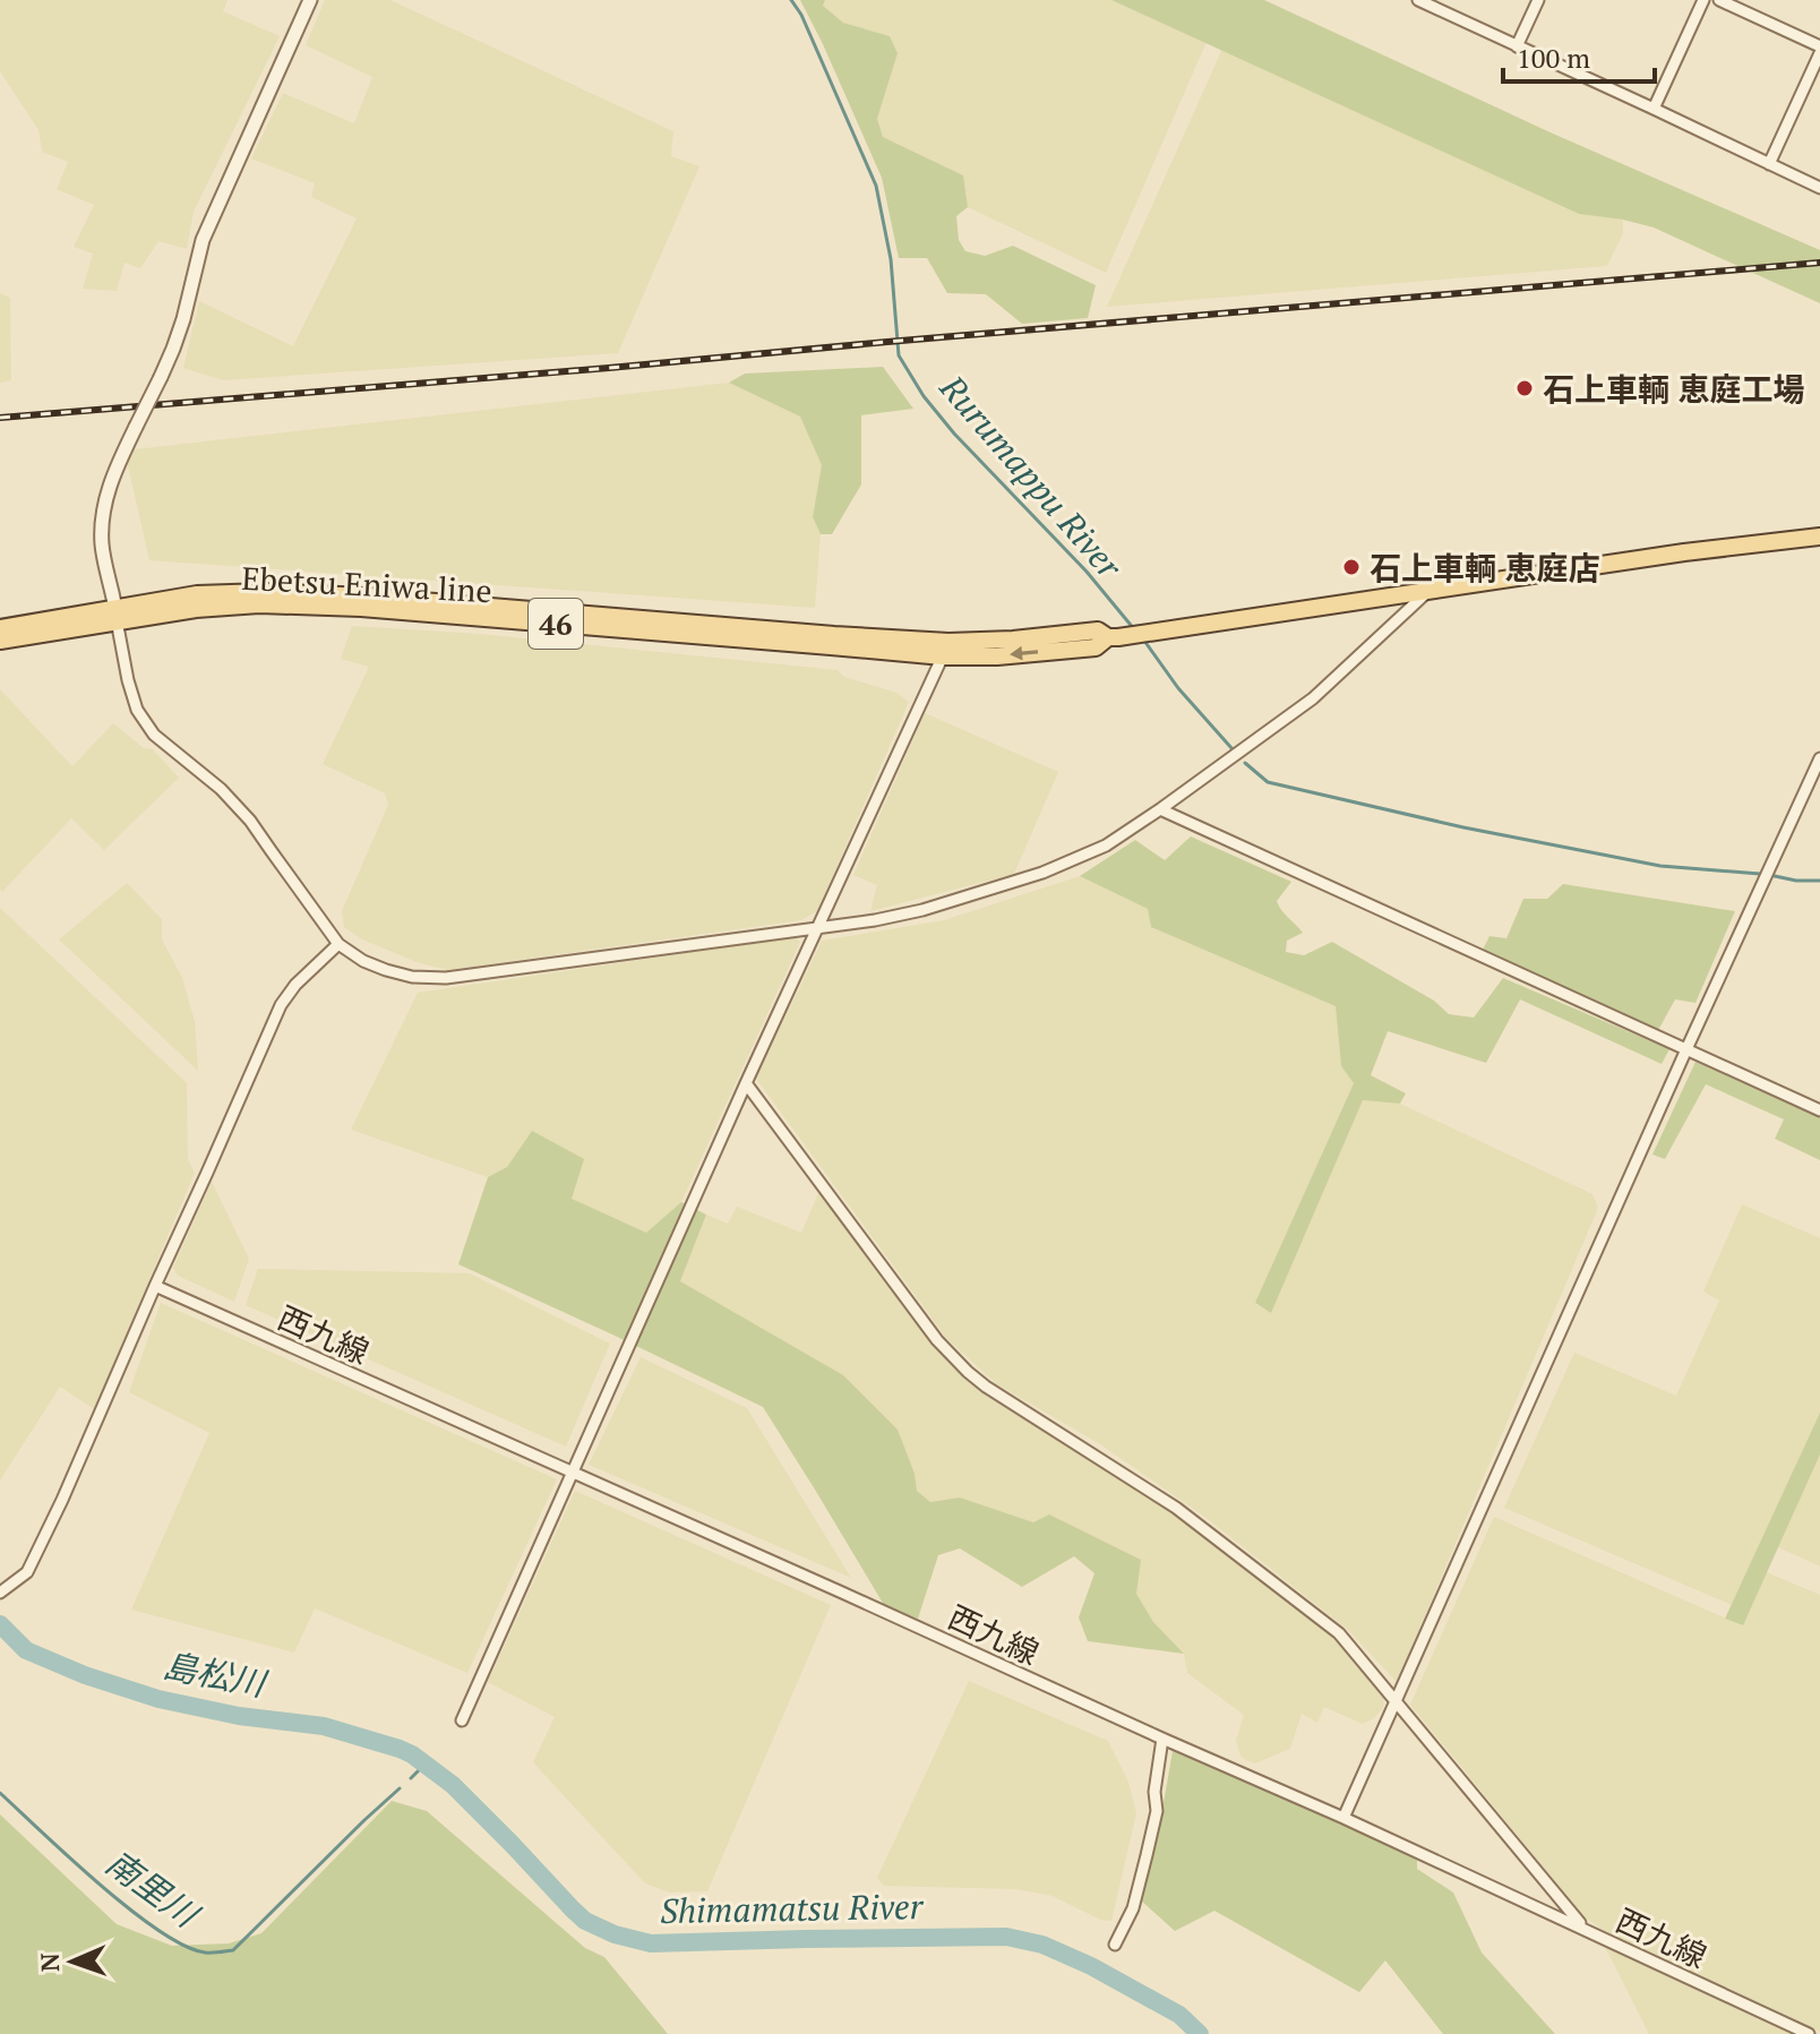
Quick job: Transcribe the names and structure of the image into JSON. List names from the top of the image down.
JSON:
{
  "streets": {
    "main road": ["Ebetsu Eniwa line", "46"],
    "street": ["西九線"]
  },
  "water": [
    "Rurumappu River",
    "島松川",
    "南里川",
    "Shimamatsu River"
  ],
  "places": ["石上車輌 恵庭工場", "石上車輌 恵庭店"],
  "scale_bar": "100 m",
  "north": "left"
}
